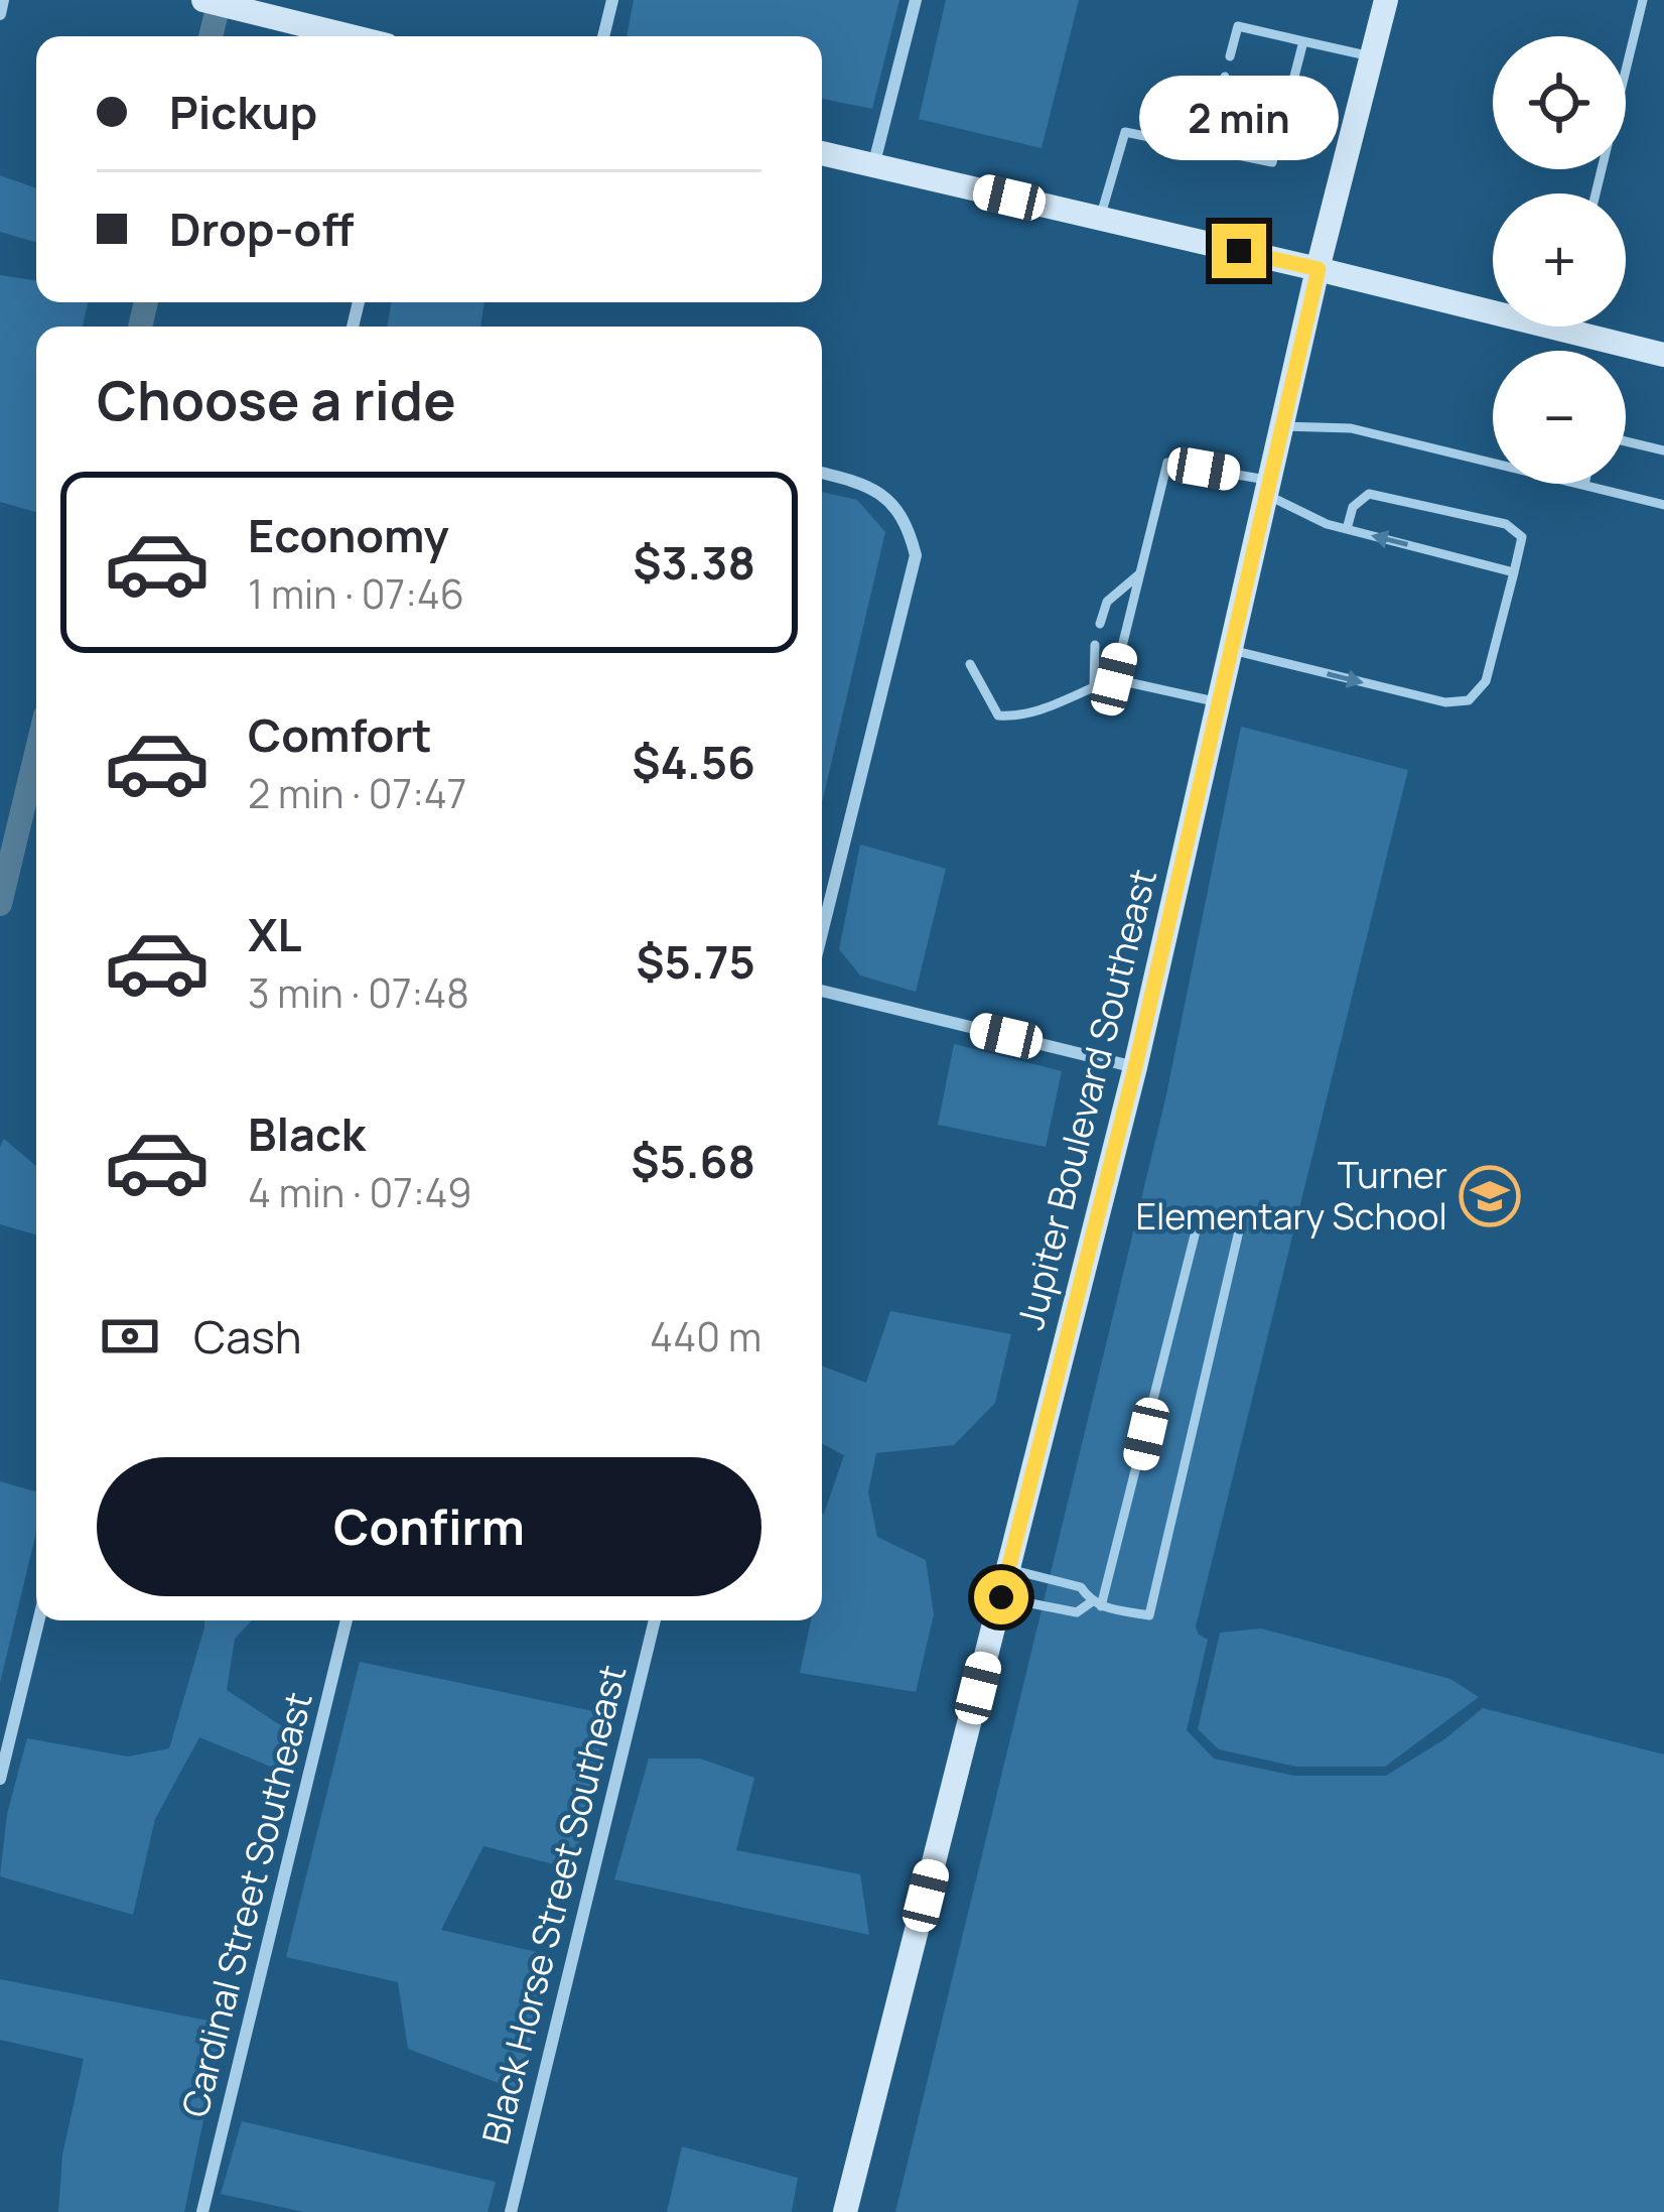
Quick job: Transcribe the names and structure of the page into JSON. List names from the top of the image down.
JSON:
{
  "streets": {
    "street": ["Jupiter Boulevard Southeast", "Cardinal Street Southeast", "Black Horse Street Southeast"]
  },
  "places": {
    "school or university": ["Turner Elementary School"]
  },
  "page": {
    "map_buttons": ["+", "−"],
    "banner": ["Pickup", "Drop-off"],
    "bubble": "2 min",
    "heading": "Choose a ride",
    "list": [
      {
        "name": "Economy",
        "note": "1 min · 07:46",
        "value": "$3.38"
      },
      {
        "name": "Comfort",
        "note": "2 min · 07:47",
        "value": "$4.56"
      },
      {
        "name": "XL",
        "note": "3 min · 07:48",
        "value": "$5.75"
      },
      {
        "name": "Black",
        "note": "4 min · 07:49",
        "value": "$5.68"
      }
    ],
    "pay": ["Cash", "440 m"],
    "buttons": "Confirm"
  }
}
